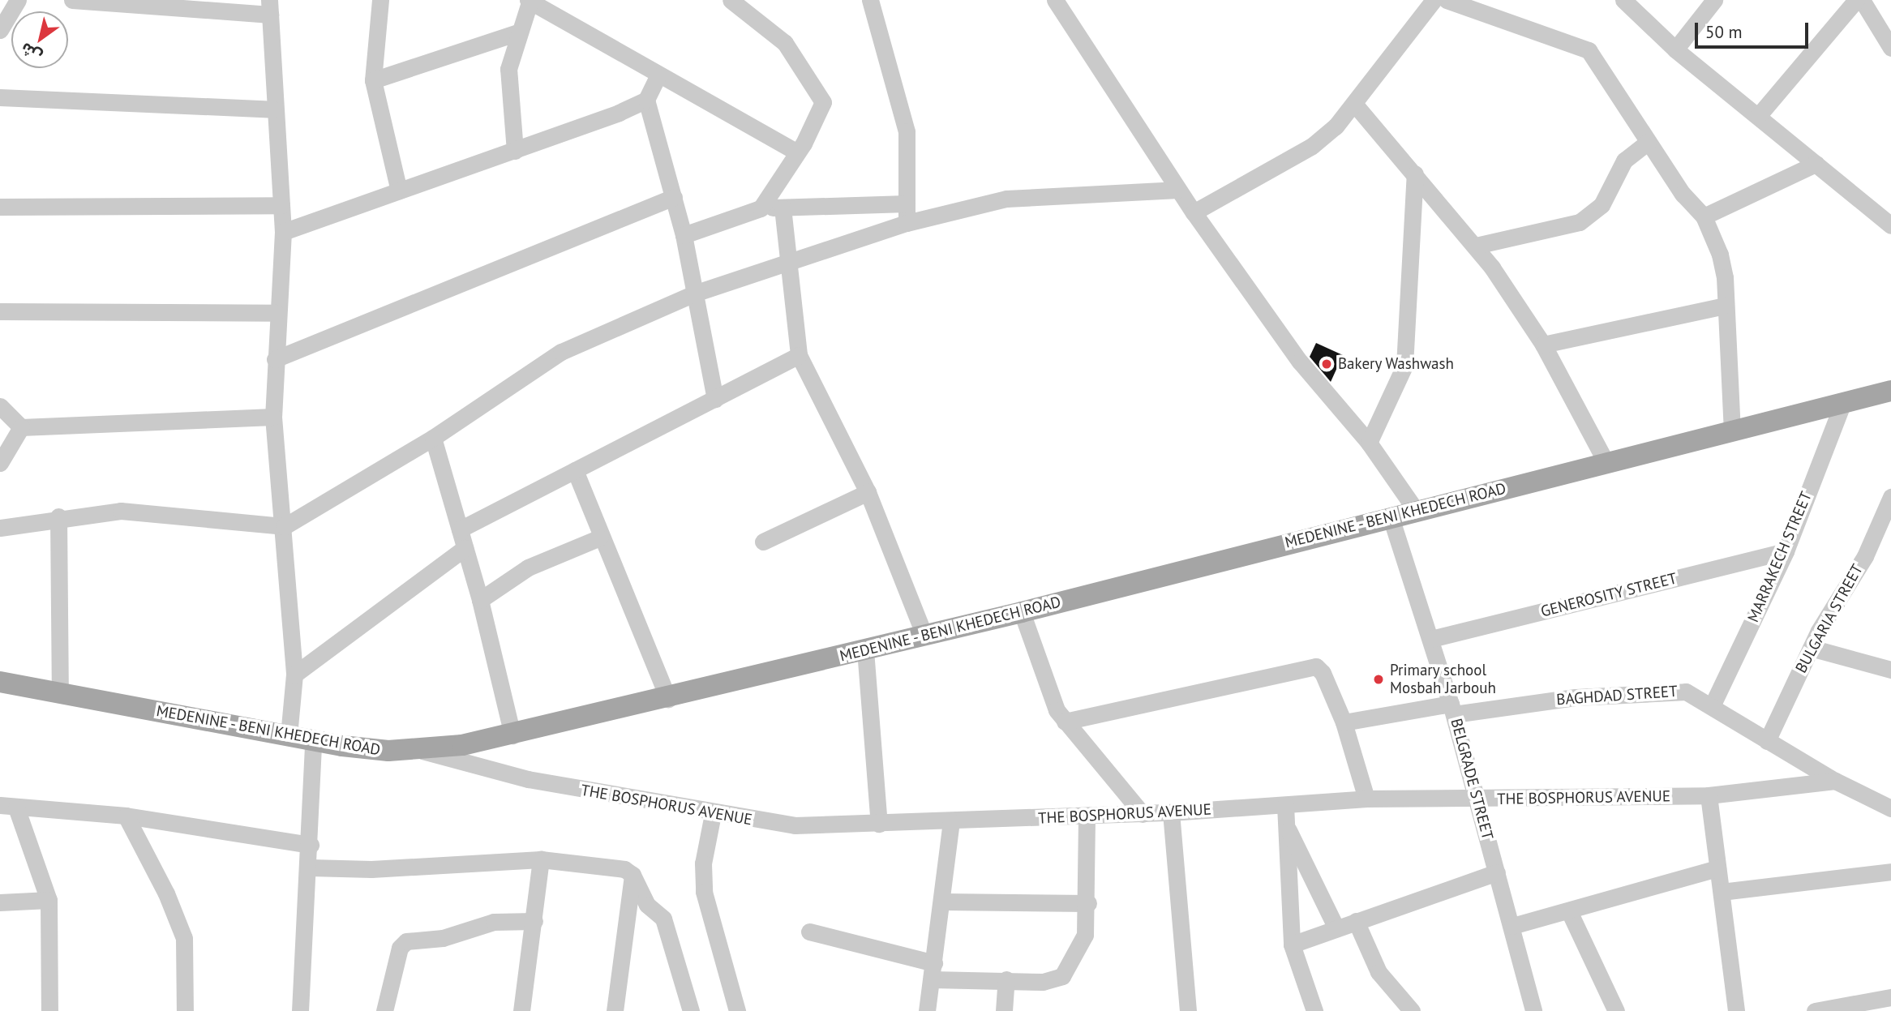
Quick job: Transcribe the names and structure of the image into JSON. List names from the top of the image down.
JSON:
{
  "streets": {
    "main road": ["MEDENINE - BENI KHEDECH ROAD"],
    "street": [
      "MARRAKECH STREET",
      "GENEROSITY STREET",
      "BULGARIA STREET",
      "BAGHDAD STREET",
      "BELGRADE STREET",
      "THE BOSPHORUS AVENUE"
    ]
  },
  "crossings": [
    ["MEDENINE - BENI KHEDECH ROAD", "MARRAKECH STREET"],
    ["MEDENINE - BENI KHEDECH ROAD", "BELGRADE STREET"],
    ["MEDENINE - BENI KHEDECH ROAD", "THE BOSPHORUS AVENUE"],
    ["MARRAKECH STREET", "GENEROSITY STREET"],
    ["MARRAKECH STREET", "BAGHDAD STREET"],
    ["GENEROSITY STREET", "BELGRADE STREET"],
    ["BULGARIA STREET", "BAGHDAD STREET"],
    ["BAGHDAD STREET", "BELGRADE STREET"],
    ["BAGHDAD STREET", "THE BOSPHORUS AVENUE"],
    ["BELGRADE STREET", "THE BOSPHORUS AVENUE"]
  ],
  "places": ["Bakery Washwash", "Primary school Mosbah Jarbouh"],
  "scale_bar": "50 m",
  "north": "bottom left"
}
